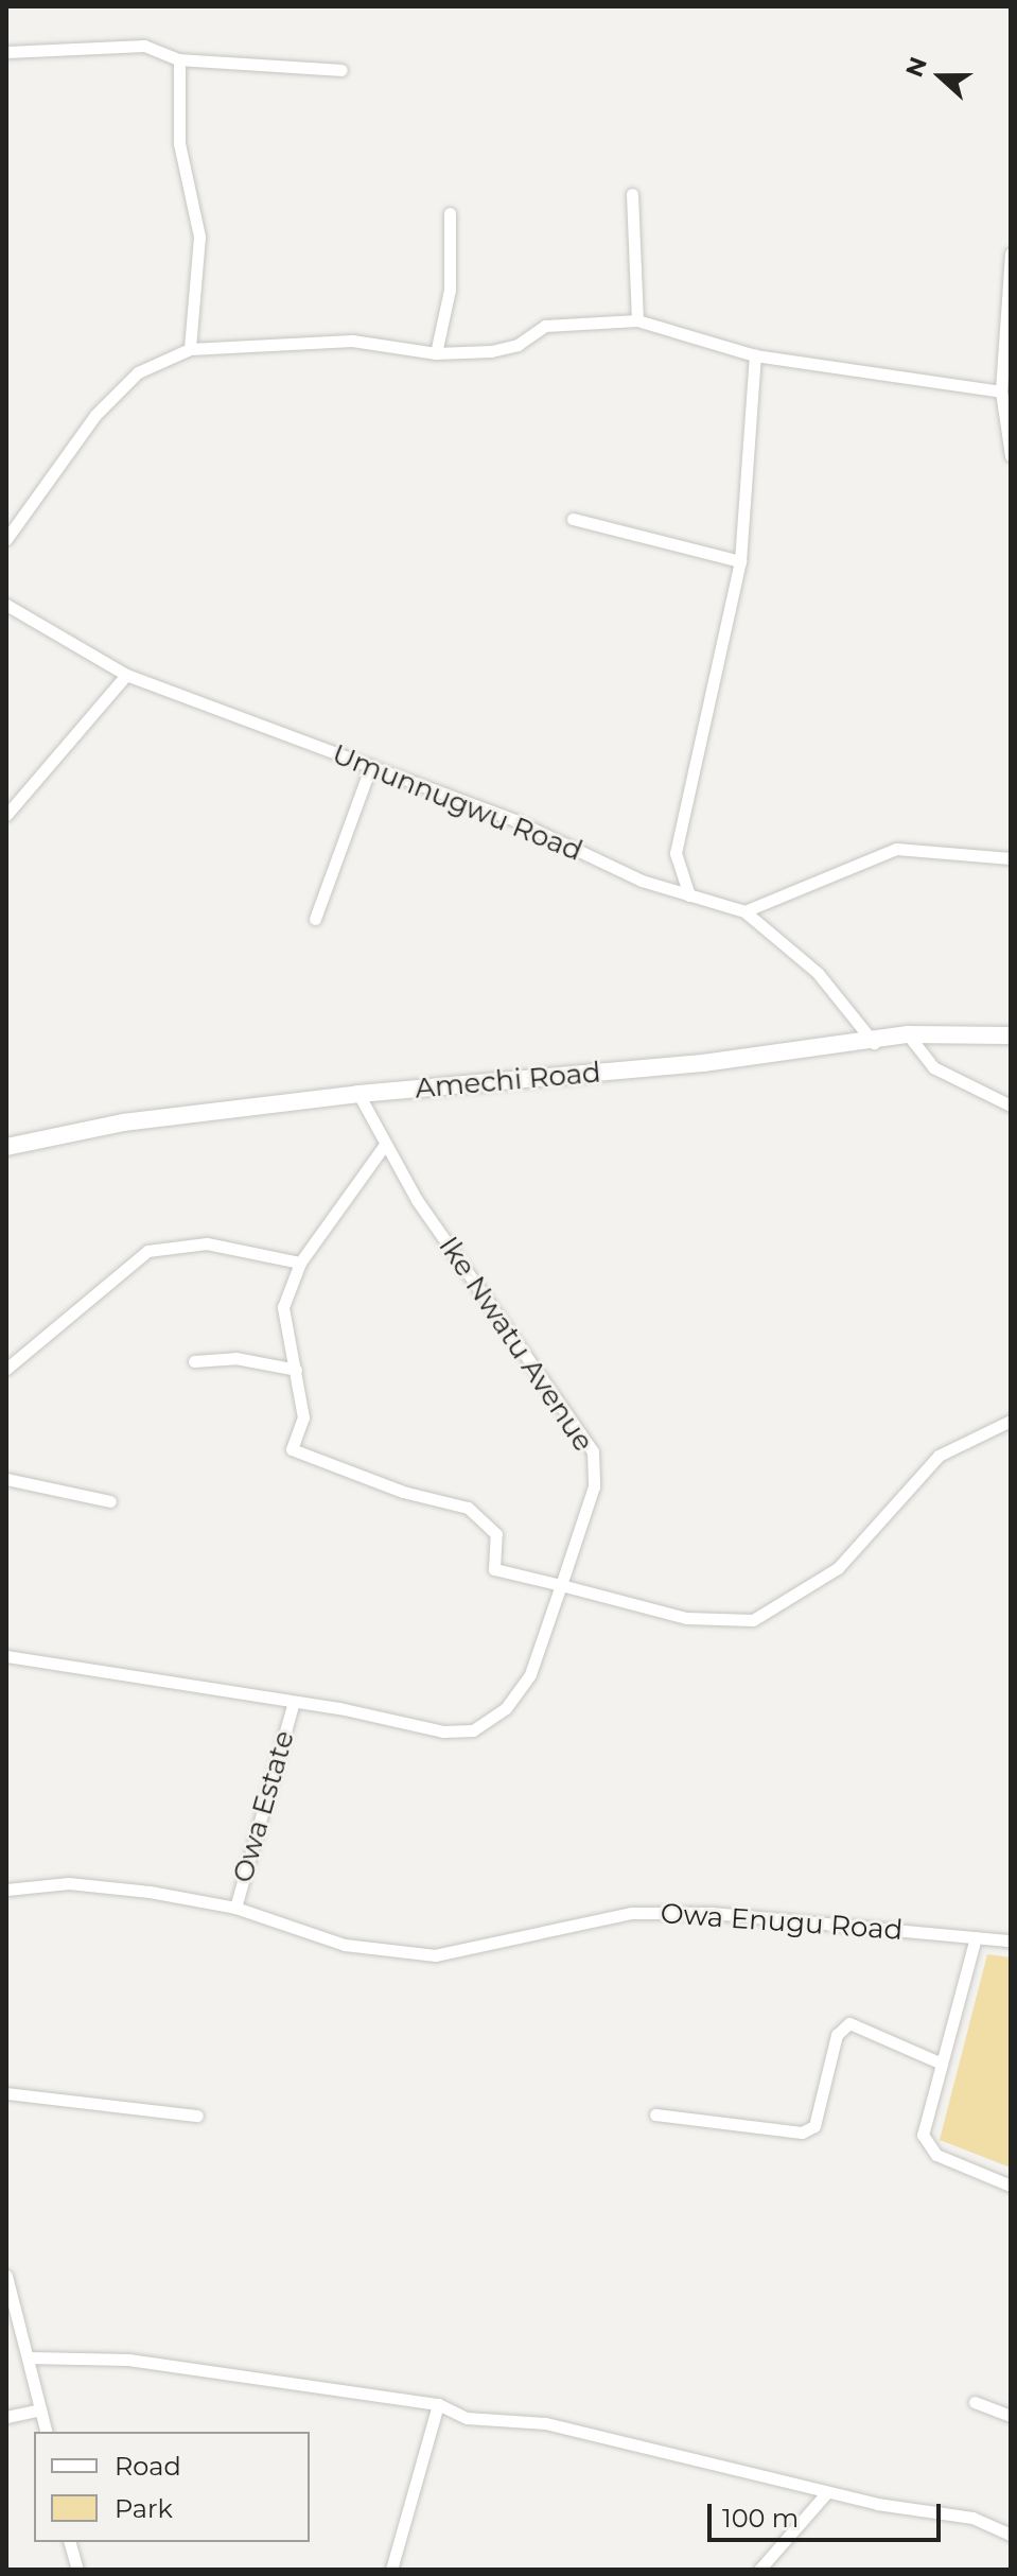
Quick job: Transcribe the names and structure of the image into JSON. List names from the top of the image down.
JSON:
{
  "streets": {
    "main road": ["Amechi Road"],
    "street": [
      "Umunnugwu Road",
      "Ike Nwatu Avenue",
      "Owa Estate",
      "Owa Enugu Road"
    ]
  },
  "crossings": [
    ["Umunnugwu Road", "Amechi Road"],
    ["Amechi Road", "Ike Nwatu Avenue"],
    ["Ike Nwatu Avenue", "Owa Estate"],
    ["Owa Estate", "Owa Enugu Road"]
  ],
  "legend": ["Road", "Park"],
  "scale_bar": "100 m",
  "north": "left"
}
